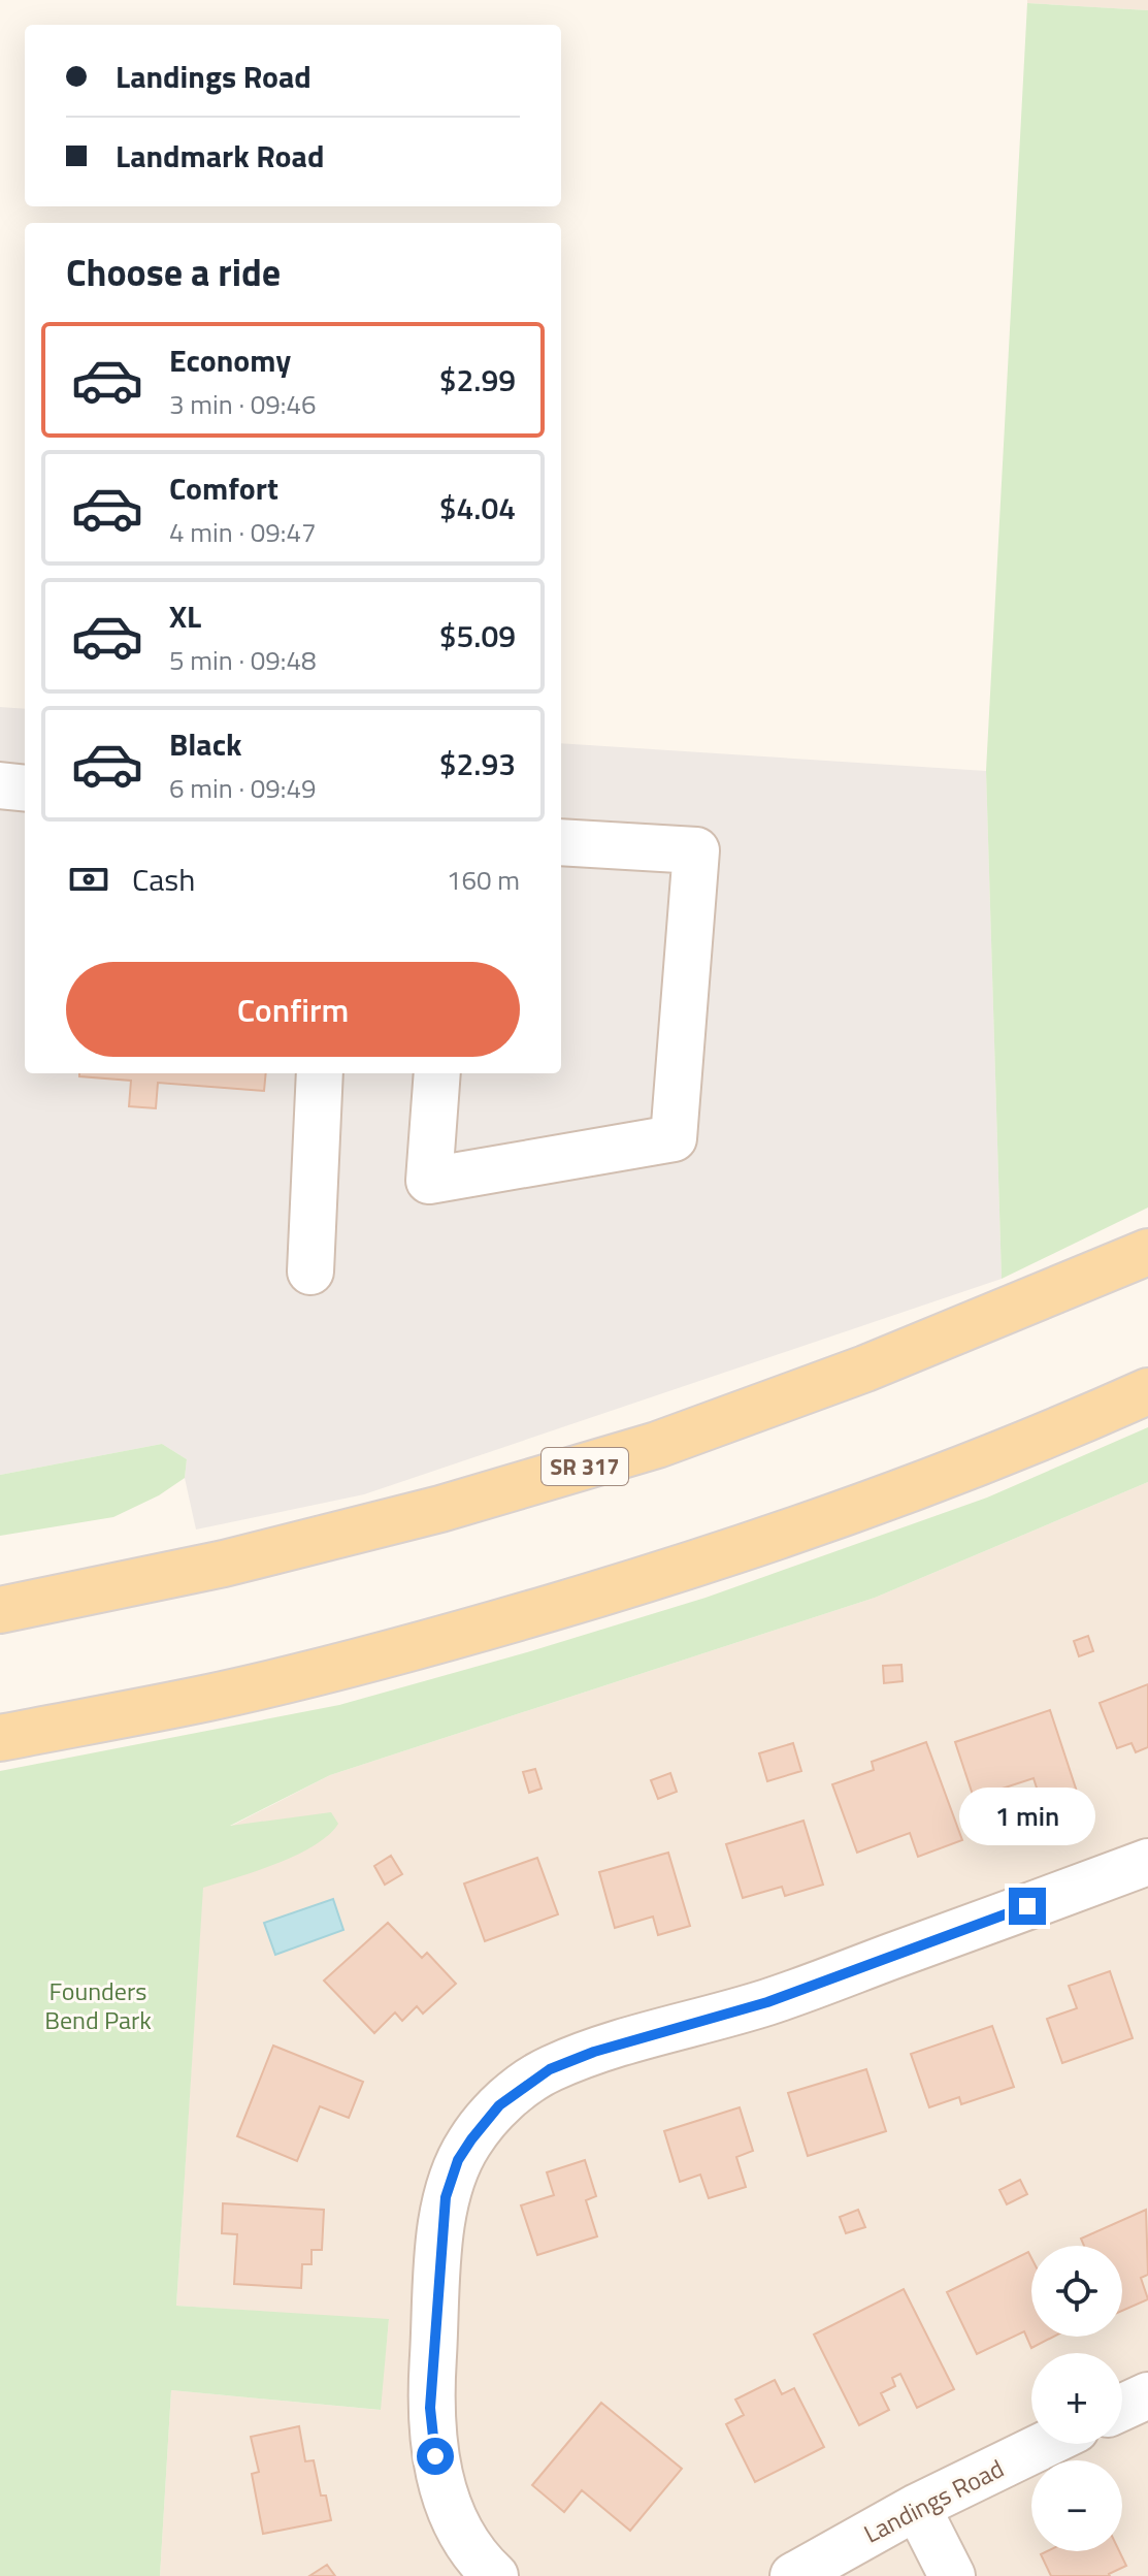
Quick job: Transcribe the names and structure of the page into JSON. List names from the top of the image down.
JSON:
{
  "streets": {
    "main road": ["SR 317"],
    "street": ["Landings Road"]
  },
  "parks": ["Founders Bend Park"],
  "page": {
    "banner": ["Landings Road", "Landmark Road"],
    "heading": "Choose a ride",
    "list": [
      {
        "name": "Economy",
        "note": "3 min · 09:46",
        "value": "$2.99"
      },
      {
        "name": "Comfort",
        "note": "4 min · 09:47",
        "value": "$4.04"
      },
      {
        "name": "XL",
        "note": "5 min · 09:48",
        "value": "$5.09"
      },
      {
        "name": "Black",
        "note": "6 min · 09:49",
        "value": "$2.93"
      }
    ],
    "pay": ["Cash", "160 m"],
    "buttons": "Confirm",
    "bubble": "1 min",
    "map_buttons": ["+", "−"]
  }
}
